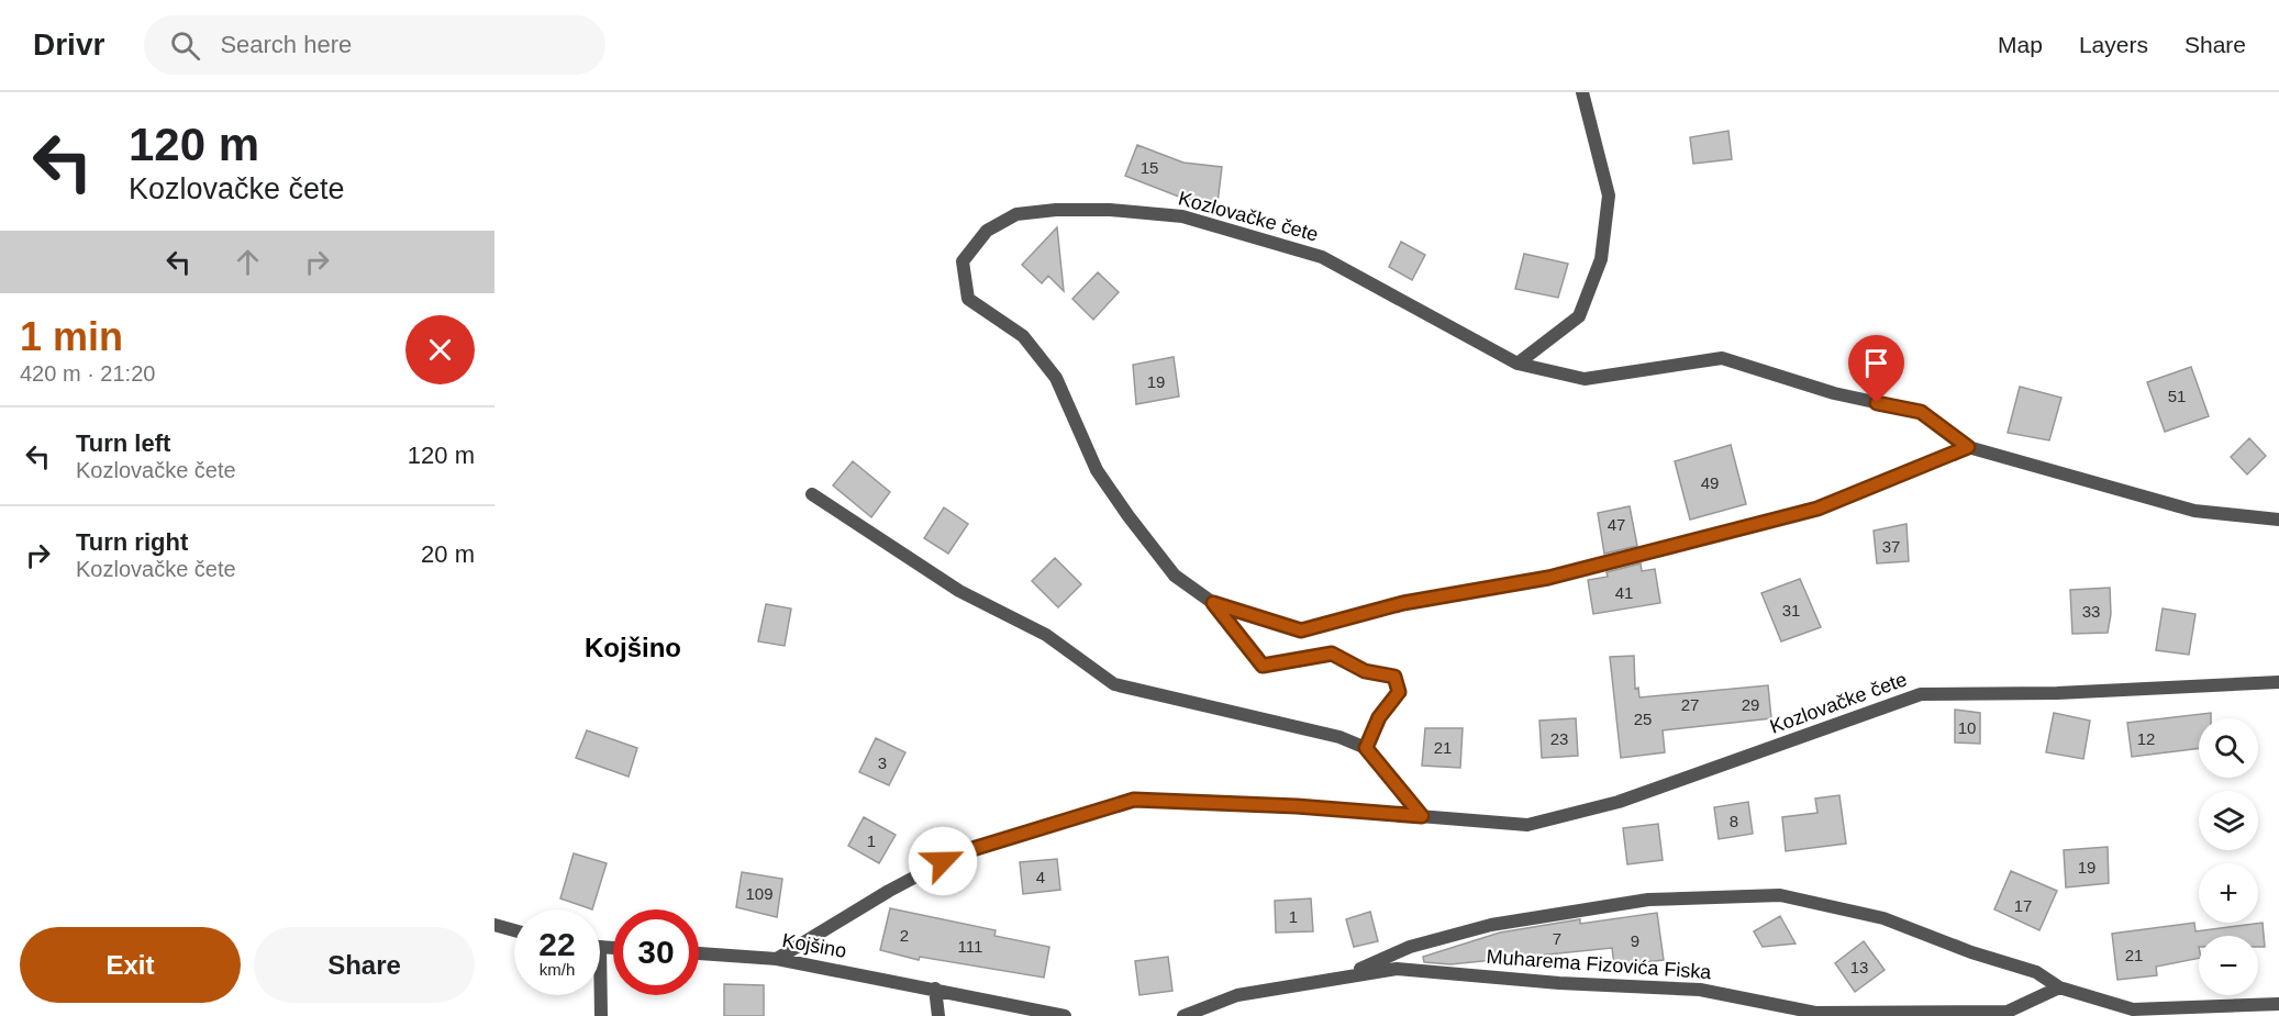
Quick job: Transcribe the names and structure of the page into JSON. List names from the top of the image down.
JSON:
{
  "streets": {
    "street": ["Kozlovačke čete", "Kojšino", "Muharema Fizovića Fiska"]
  },
  "crossings": [
    ["Kozlovačke čete", "Kojšino"]
  ],
  "districts": ["Kojšino"],
  "house_numbers": [
    "15",
    "19",
    "51",
    "49",
    "47",
    "37",
    "41",
    "31",
    "33",
    "27",
    "29",
    "25",
    "10",
    "23",
    "12",
    "21",
    "3",
    "8",
    "1",
    "19",
    "4",
    "109",
    "17",
    "1",
    "2",
    "7",
    "9",
    "111",
    "21",
    "13"
  ],
  "page": {
    "header": "Drivr",
    "search": "Search here",
    "nav": ["Map", "Layers", "Share"],
    "turn": ["120 m", "Kozlovačke čete"],
    "heading": ["1 min", "420 m · 21:20"],
    "list": [
      {
        "name": "Turn left",
        "note": "Kozlovačke čete",
        "value": "120 m"
      },
      {
        "name": "Turn right",
        "note": "Kozlovačke čete",
        "value": "20 m"
      }
    ],
    "map_buttons": ["+", "−"],
    "speed": "22 km/h",
    "limit": "30",
    "buttons": ["Exit", "Share"]
  }
}
